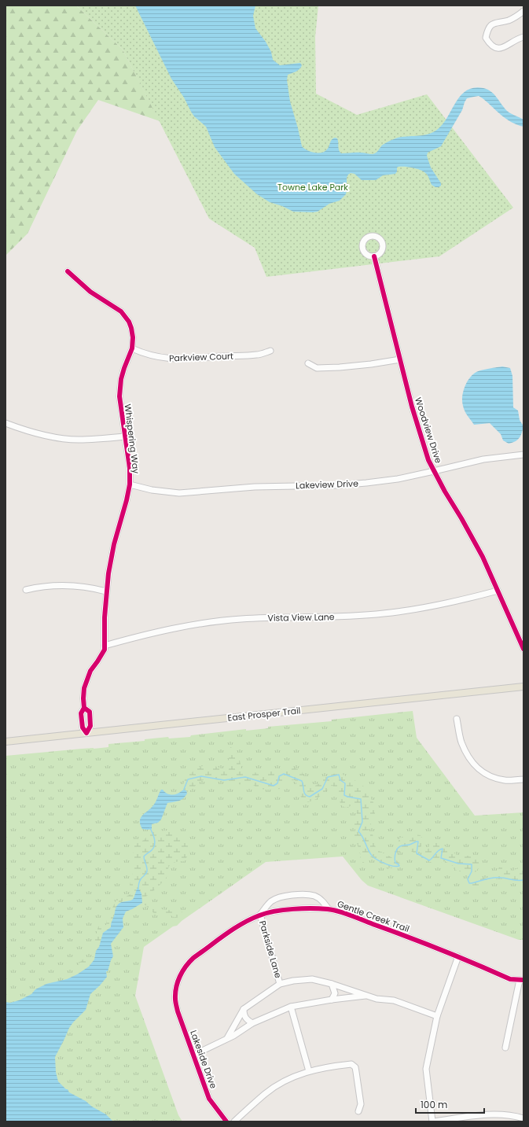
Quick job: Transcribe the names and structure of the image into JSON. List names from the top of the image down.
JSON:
{
  "streets": {
    "main road": ["East Prosper Trail"],
    "street": [
      "Parkview Court",
      "Woodview Drive",
      "Whispering Way",
      "Lakeview Drive",
      "Vista View Lane",
      "Gentle Creek Trail",
      "Parkside Lane",
      "Lakeside Drive"
    ]
  },
  "crossings": [
    ["Parkview Court", "Whispering Way"],
    ["Woodview Drive", "Lakeview Drive"],
    ["Woodview Drive", "Vista View Lane"],
    ["Whispering Way", "Lakeview Drive"],
    ["Whispering Way", "Vista View Lane"],
    ["Whispering Way", "East Prosper Trail"],
    ["Gentle Creek Trail", "Parkside Lane"],
    ["Gentle Creek Trail", "Lakeside Drive"]
  ],
  "parks": ["Towne Lake Park"],
  "scale_bar": "100 m"
}
